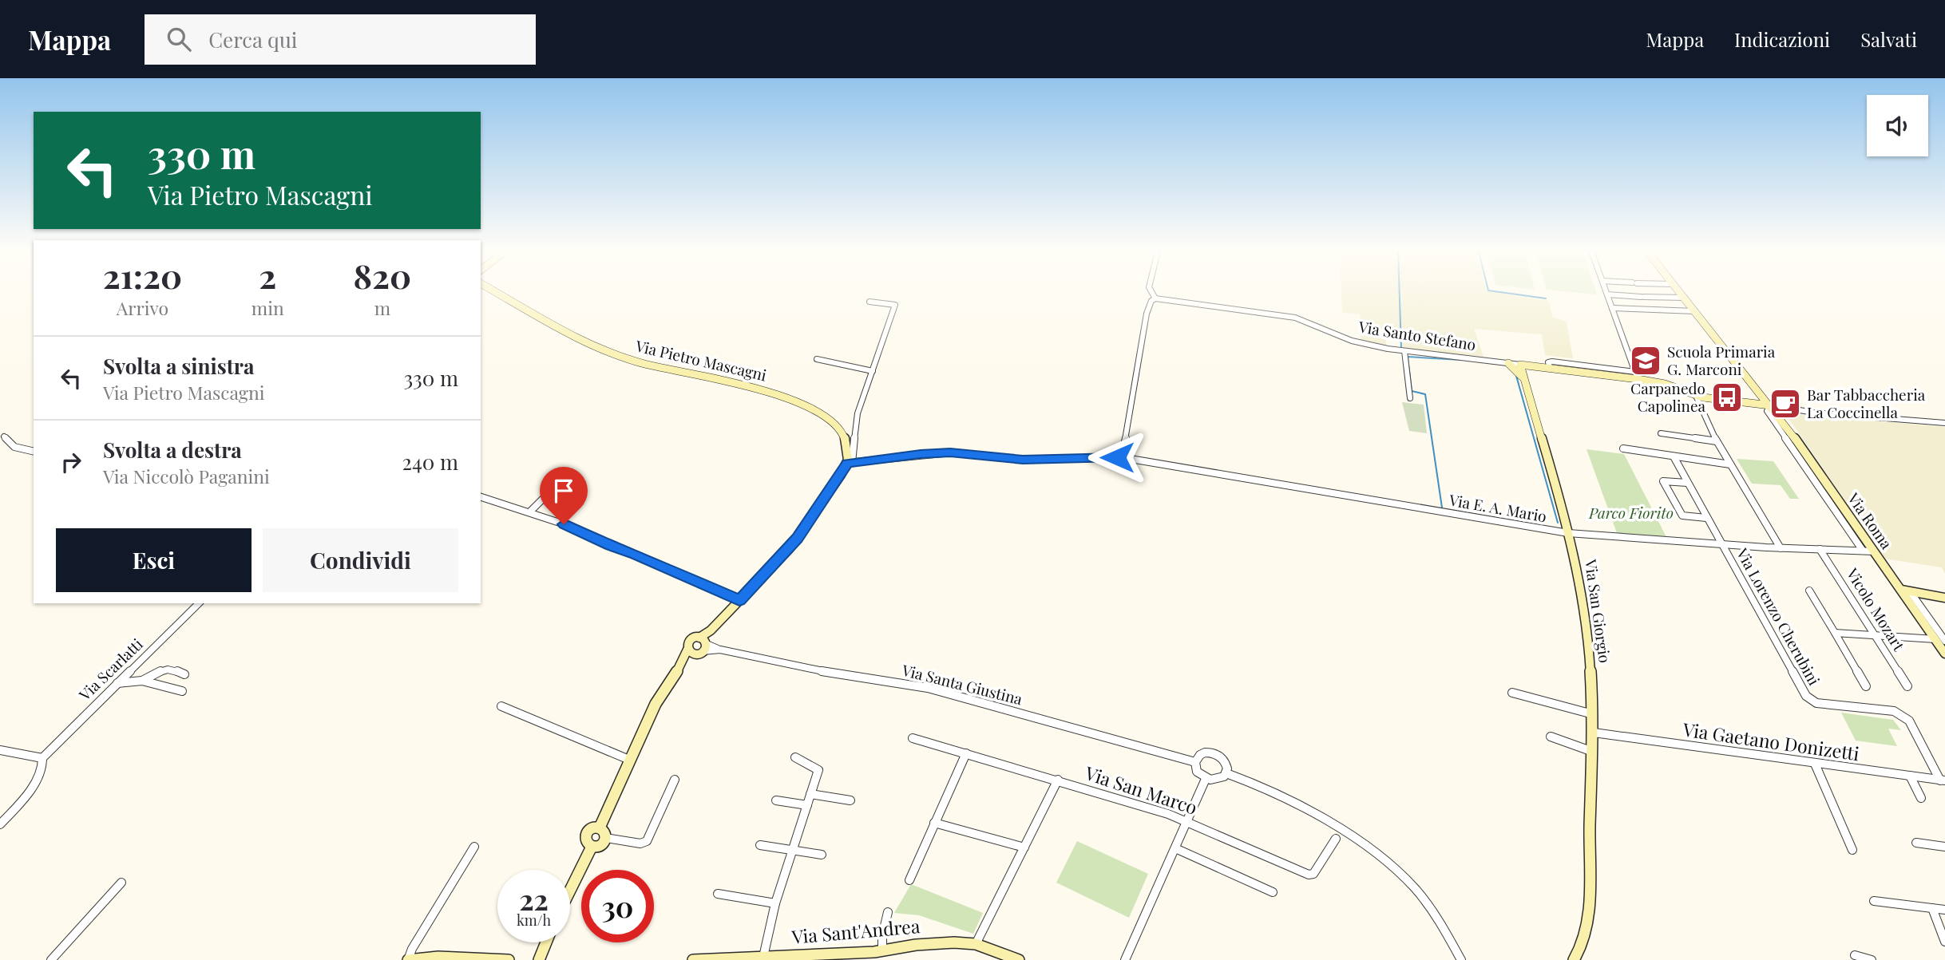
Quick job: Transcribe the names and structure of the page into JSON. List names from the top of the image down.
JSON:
{
  "streets": {
    "street": [
      "Via Santo Stefano",
      "Via Pietro Mascagni",
      "Via E. A. Mario",
      "Via Roma",
      "Vicolo Mozart",
      "Via San Giorgio",
      "Via Lorenzo Cherubini",
      "Via Scarlatti",
      "Via Santa Giustina",
      "Via Gaetano Donizetti",
      "Via San Marco",
      "Via Sant'Andrea"
    ]
  },
  "crossings": [
    ["Via Santo Stefano", "Via Roma"],
    ["Via Santo Stefano", "Via San Giorgio"],
    ["Via Pietro Mascagni", "Via Santa Giustina"],
    ["Via E. A. Mario", "Via Roma"],
    ["Via E. A. Mario", "Vicolo Mozart"],
    ["Via E. A. Mario", "Via San Giorgio"],
    ["Via E. A. Mario", "Via Lorenzo Cherubini"],
    ["Via San Giorgio", "Via Gaetano Donizetti"],
    ["Via Lorenzo Cherubini", "Via Gaetano Donizetti"]
  ],
  "parks": ["Parco Fiorito"],
  "places": {
    "school or university": ["Scuola Primaria G. Marconi"],
    "bus stop": ["Carpanedo Capolinea"],
    "cafe": ["Bar Tabbaccheria La Coccinella"]
  },
  "page": {
    "header": "Mappa",
    "search": "Cerca qui",
    "nav": ["Mappa", "Indicazioni", "Salvati"],
    "turn": ["330 m", "Via Pietro Mascagni"],
    "eta": [
      "21:20",
      "Arrivo",
      "2",
      "min",
      "820",
      "m"
    ],
    "list": [
      {
        "name": "Svolta a sinistra",
        "note": "Via Pietro Mascagni",
        "value": "330 m"
      },
      {
        "name": "Svolta a destra",
        "note": "Via Niccolò Paganini",
        "value": "240 m"
      }
    ],
    "buttons": ["Esci", "Condividi"],
    "speed": "22 km/h",
    "limit": "30"
  }
}
